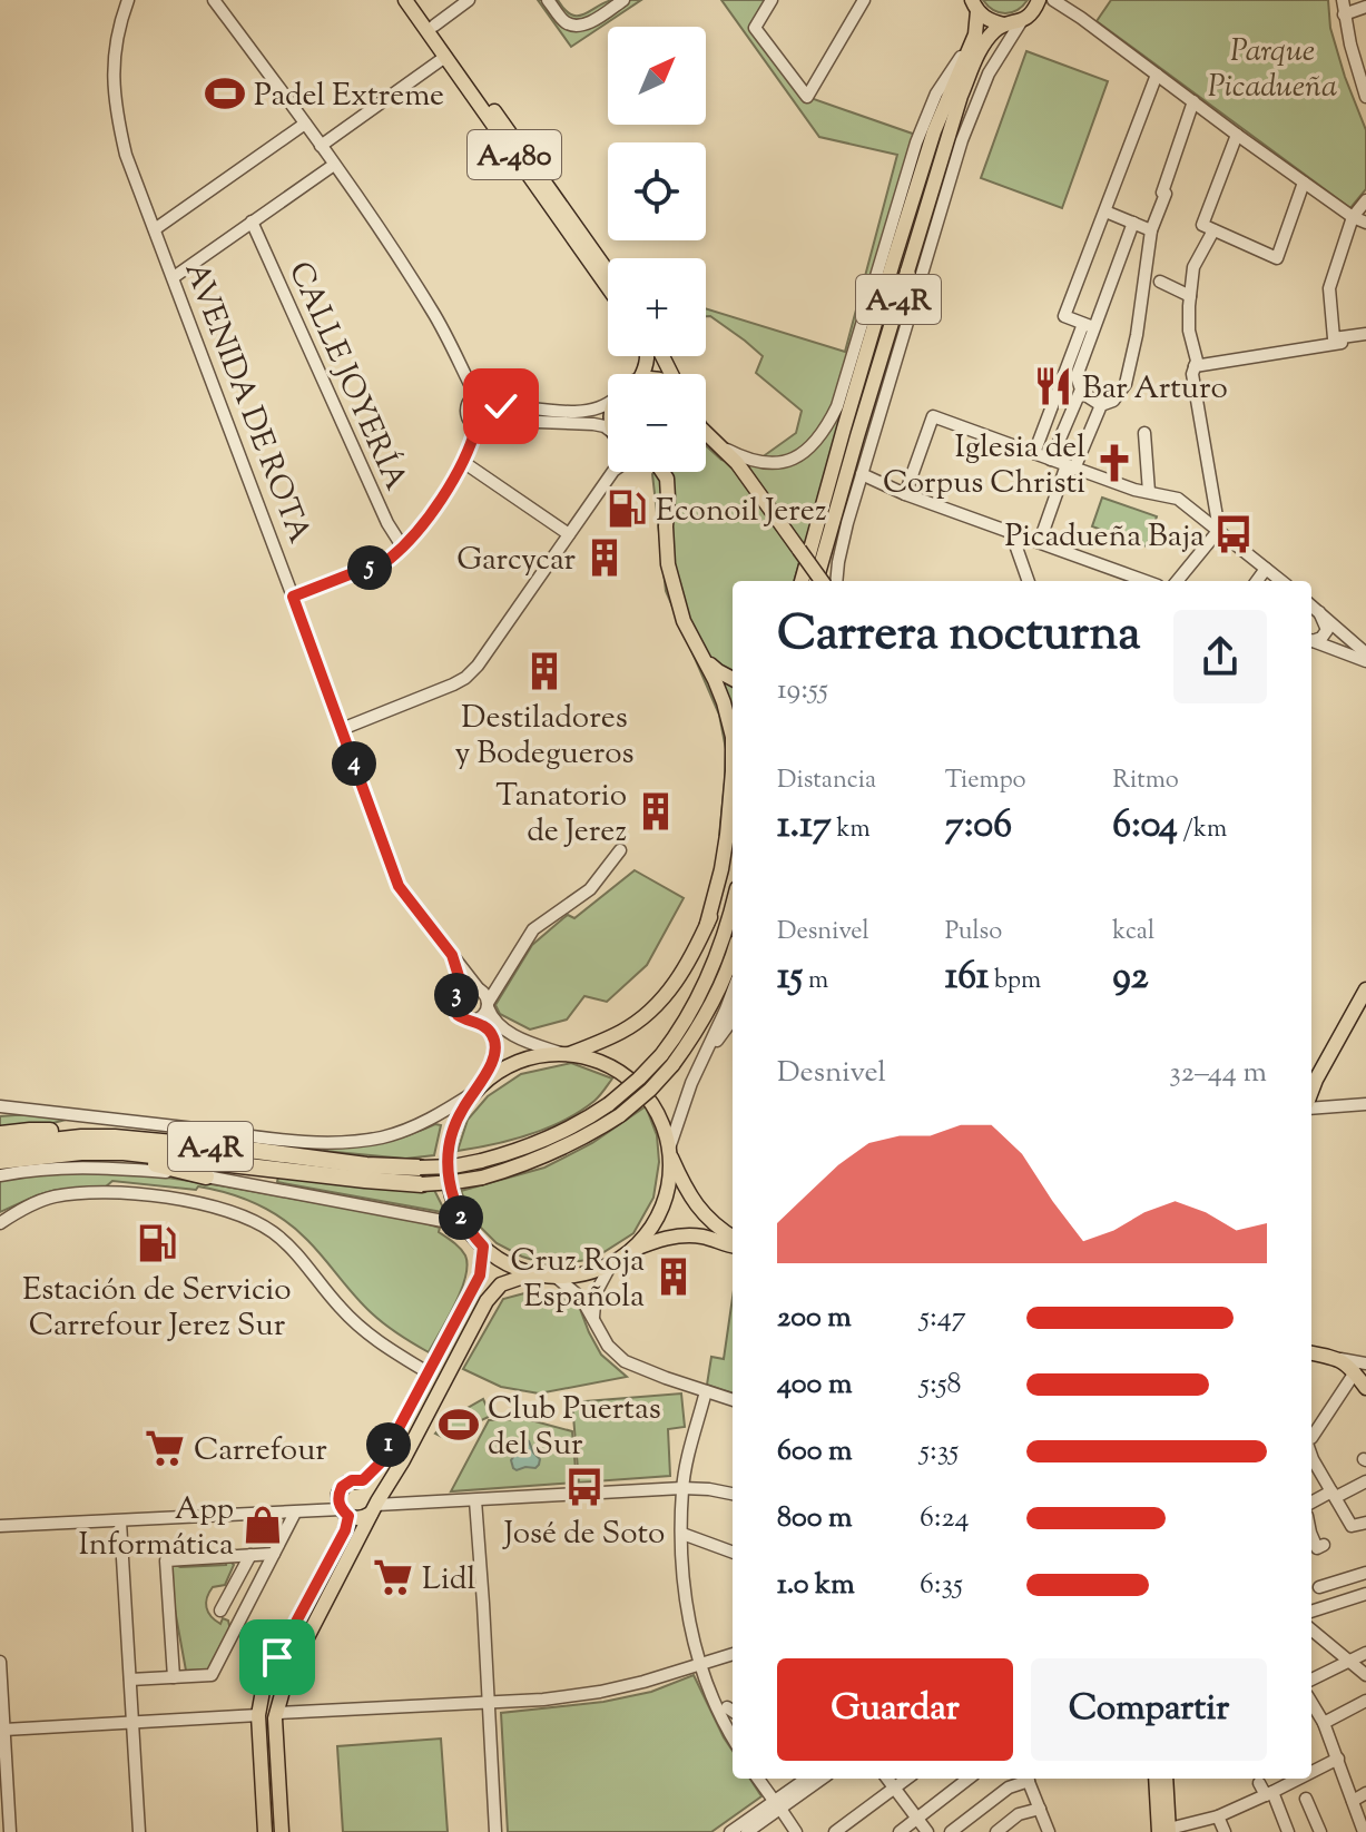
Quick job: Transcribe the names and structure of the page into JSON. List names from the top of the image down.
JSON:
{
  "streets": {
    "highway": ["A-4R"],
    "main road": ["A-480"],
    "street": ["CALLE JOYERÍA", "AVENIDA DE ROTA"]
  },
  "parks": ["Parque Picadueña"],
  "places": {
    "sports": ["Padel Extreme", "Club Puertas del Sur"],
    "restaurant": ["Bar Arturo"],
    "church": ["Iglesia del Corpus Christi"],
    "fuel station": ["Econoil Jerez", "Estación de Servicio Carrefour Jerez Sur"],
    "bus stop": ["Picadueña Baja", "José de Soto"],
    "building": [
      "Garcycar",
      "Destiladores y Bodegueros",
      "Tanatorio de Jerez",
      "Cruz Roja Española"
    ],
    "supermarket": ["Carrefour", "Lidl"],
    "shop": ["App Informática"]
  },
  "north": "top right",
  "page": {
    "map_buttons": ["+", "−"],
    "pins": [
      "5",
      "4",
      "3",
      "2",
      "1"
    ],
    "heading": ["Carrera nocturna", "19:55"],
    "stats": [
      ["Distancia", "1.17 km"],
      ["Tiempo", "7:06"],
      ["Ritmo", "6:04 /km"],
      ["Desnivel", "15 m"],
      ["Pulso", "161 bpm"],
      ["kcal", "92"]
    ],
    "chart": ["Desnivel", "32–44 m"],
    "list": [
      {
        "name": "200 m",
        "note": "5:47"
      },
      {
        "name": "400 m",
        "note": "5:58"
      },
      {
        "name": "600 m",
        "note": "5:35"
      },
      {
        "name": "800 m",
        "note": "6:24"
      },
      {
        "name": "1.0 km",
        "note": "6:35"
      }
    ],
    "buttons": ["Guardar", "Compartir"]
  }
}
